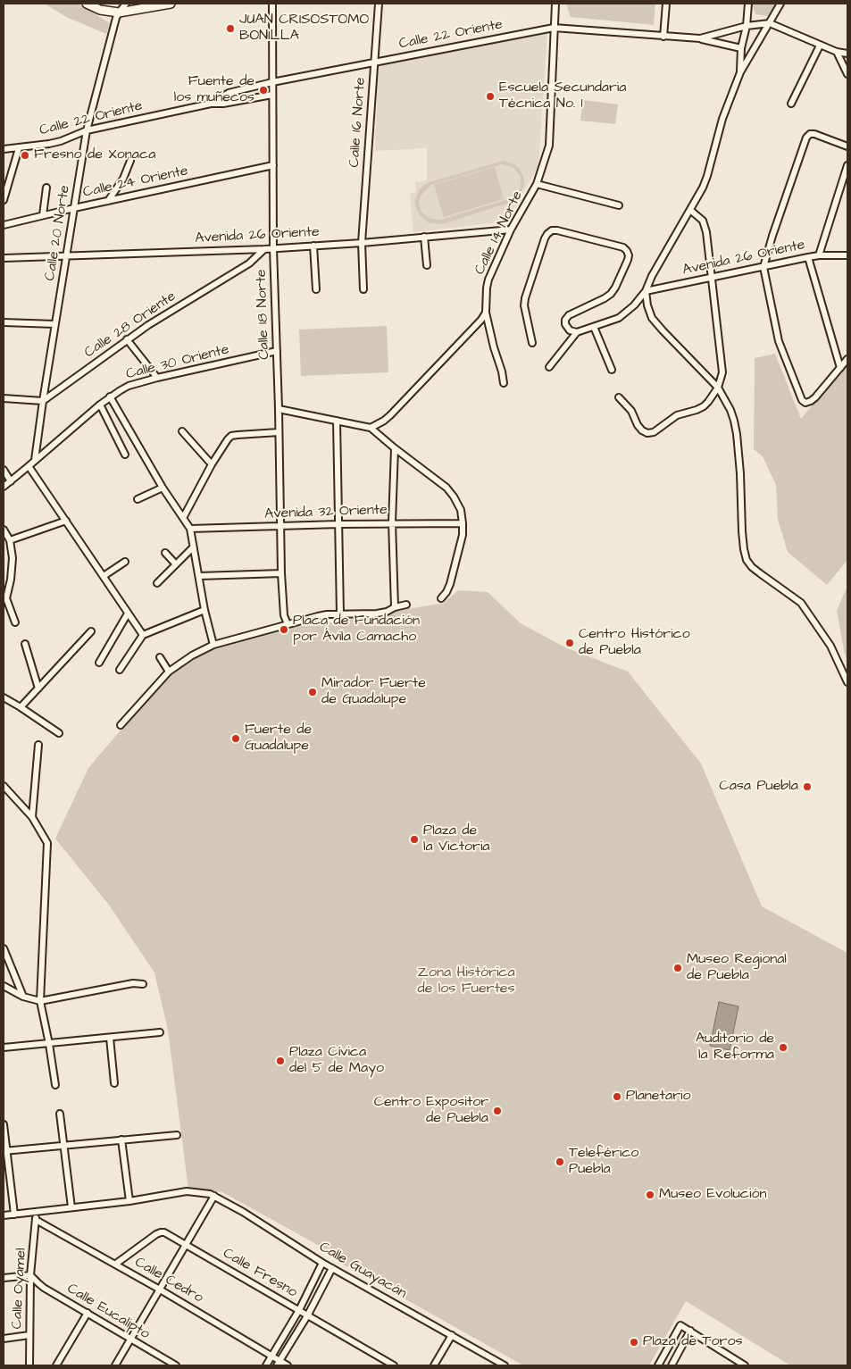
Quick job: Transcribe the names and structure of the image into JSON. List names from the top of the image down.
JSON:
{
  "streets": {
    "street": [
      "Calle 22 Oriente",
      "Calle 16 Norte",
      "Calle 24 Oriente",
      "Calle 20 Norte",
      "Calle 14 Norte",
      "Avenida 26 Oriente",
      "Calle 18 Norte",
      "Calle 28 Oriente",
      "Calle 30 Oriente",
      "Avenida 32 Oriente",
      "Calle Guayacán",
      "Calle Fresno",
      "Calle Cedro",
      "Calle Oyamel",
      "Calle Eucalipto"
    ]
  },
  "crossings": [
    ["Calle 22 Oriente", "Calle 16 Norte"],
    ["Calle 22 Oriente", "Calle 20 Norte"],
    ["Calle 22 Oriente", "Calle 14 Norte"],
    ["Calle 22 Oriente", "Calle 18 Norte"],
    ["Calle 16 Norte", "Avenida 26 Oriente"],
    ["Calle 24 Oriente", "Calle 20 Norte"],
    ["Calle 24 Oriente", "Calle 18 Norte"],
    ["Calle 20 Norte", "Avenida 26 Oriente"],
    ["Calle 20 Norte", "Calle 28 Oriente"],
    ["Calle 20 Norte", "Calle 30 Oriente"],
    ["Calle 14 Norte", "Avenida 26 Oriente"],
    ["Avenida 26 Oriente", "Calle 18 Norte"],
    ["Avenida 26 Oriente", "Calle 28 Oriente"],
    ["Calle 18 Norte", "Calle 30 Oriente"],
    ["Calle 18 Norte", "Avenida 32 Oriente"],
    ["Calle Fresno", "Calle Cedro"],
    ["Calle Cedro", "Calle Oyamel"],
    ["Calle Oyamel", "Calle Eucalipto"]
  ],
  "parks": ["Zona Histórica de los Fuertes"],
  "places": [
    "JUAN CRISOSTOMO BONILLA",
    "Fuente de los muñecos",
    "Escuela Secundaria Técnica No. 1",
    "Fresno de Xonaca",
    "Placa de Fundación por Ávila Camacho",
    "Centro Histórico de Puebla",
    "Mirador Fuerte de Guadalupe",
    "Fuerte de Guadalupe",
    "Casa Puebla",
    "Plaza de la Victoria",
    "Museo Regional de Puebla",
    "Auditorio de la Reforma",
    "Plaza Cívica del 5 de Mayo",
    "Planetario",
    "Centro Expositor de Puebla",
    "Teleférico Puebla",
    "Museo Evolución",
    "Plaza de Toros"
  ]
}
